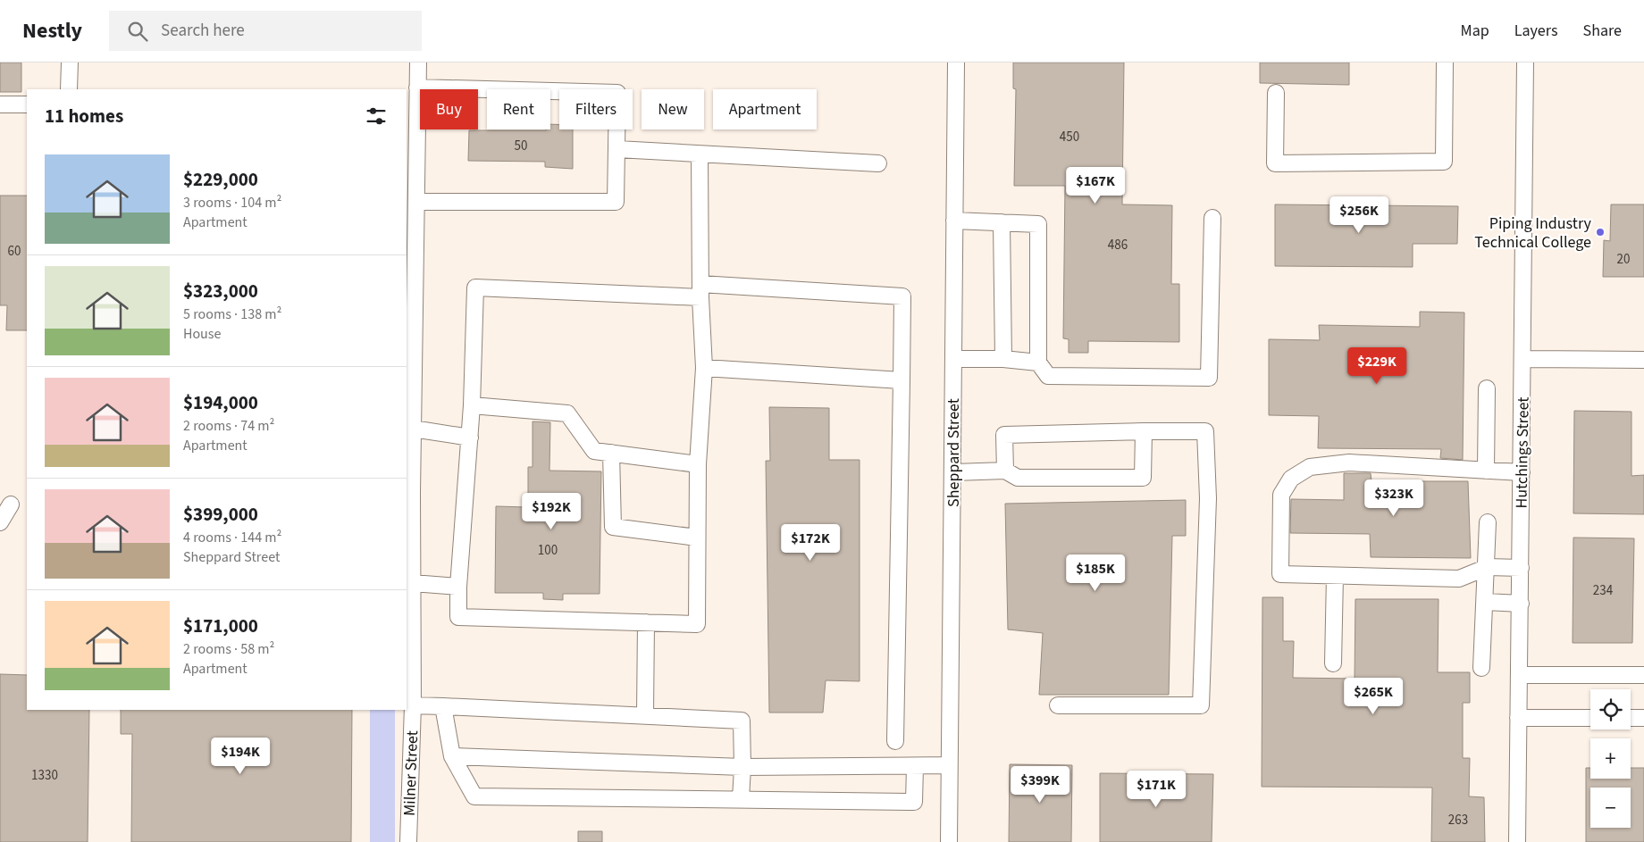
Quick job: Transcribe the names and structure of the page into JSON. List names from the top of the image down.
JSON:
{
  "streets": {
    "street": ["Sheppard Street", "Hutchings Street", "Milner Street"]
  },
  "places": ["Piping Industry Technical College"],
  "house_numbers": [
    "450",
    "50",
    "486",
    "60",
    "20",
    "100",
    "234",
    "1330",
    "263"
  ],
  "page": {
    "header": "Nestly",
    "search": "Search here",
    "nav": ["Map", "Layers", "Share"],
    "chip": [
      "Buy",
      "Rent",
      "Filters",
      "New",
      "Apartment"
    ],
    "heading": "11 homes",
    "list": [
      {
        "name": "$229,000",
        "note": "3 rooms · 104 m² · Apartment"
      },
      {
        "name": "$323,000",
        "note": "5 rooms · 138 m² · House"
      },
      {
        "name": "$194,000",
        "note": "2 rooms · 74 m² · Apartment"
      },
      {
        "name": "$399,000",
        "note": "4 rooms · 144 m² · Sheppard Street"
      },
      {
        "name": "$171,000",
        "note": "2 rooms · 58 m² · Apartment"
      }
    ],
    "price": [
      "$167K",
      "$256K",
      "$229K",
      "$323K",
      "$192K",
      "$172K",
      "$185K",
      "$265K",
      "$194K",
      "$399K",
      "$171K"
    ],
    "map_buttons": ["+", "−"]
  }
}
